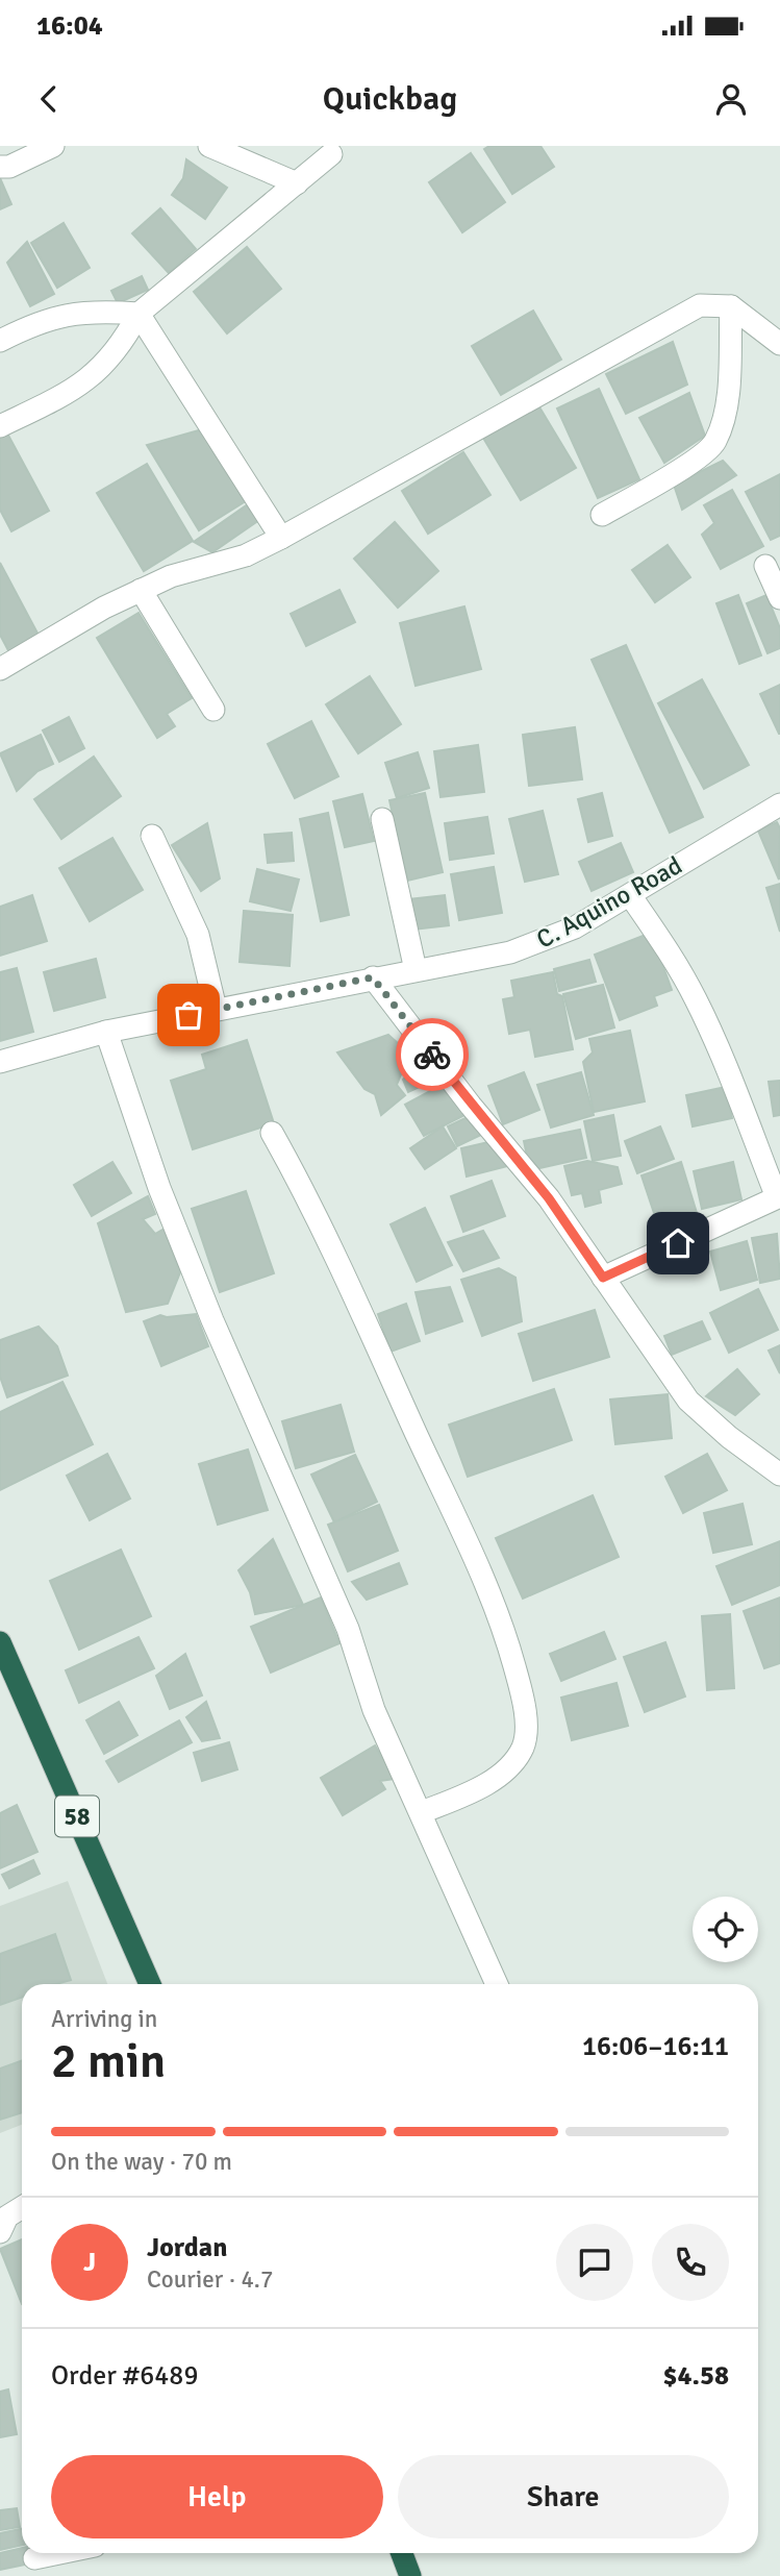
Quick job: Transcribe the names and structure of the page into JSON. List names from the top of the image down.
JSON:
{
  "streets": {
    "highway": ["58"],
    "street": ["C. Aquino Road"]
  },
  "page": {
    "status": "16:04",
    "header": "Quickbag",
    "heading": ["2 min", "Arriving in", "16:06–16:11"],
    "panel": [
      "Jordan",
      "Courier · 4.7",
      "Order #6489",
      "$4.58"
    ],
    "bar": "On the way · 70 m",
    "round": "J",
    "buttons": ["Help", "Share"]
  }
}
